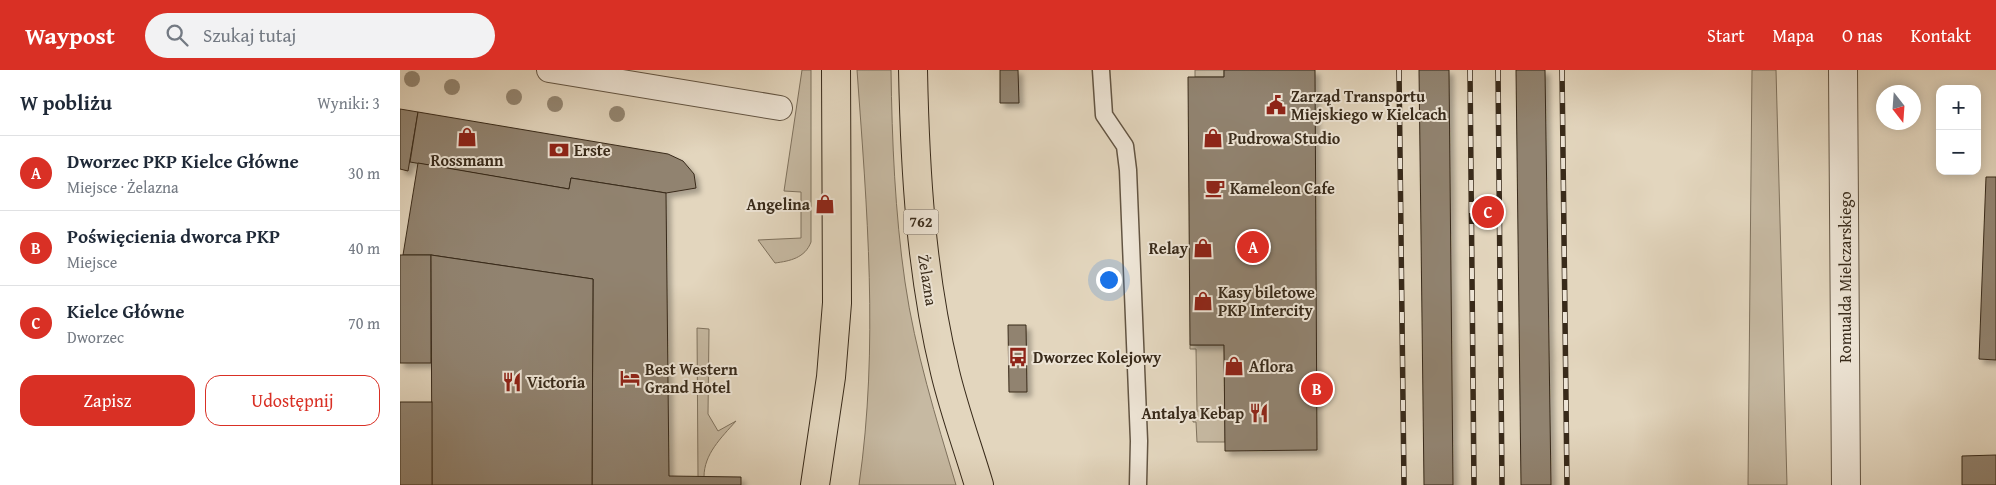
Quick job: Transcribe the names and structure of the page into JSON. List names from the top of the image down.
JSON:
{
  "streets": {
    "main road": ["762", "Żelazna"],
    "street": ["Romualda Mielczarskiego"]
  },
  "places": {
    "public building": ["Zarząd Transportu Miejskiego w Kielcach"],
    "shop": [
      "Rossmann",
      "Pudrowa Studio",
      "Angelina",
      "Relay",
      "Kasy biletowe PKP Intercity",
      "Aflora"
    ],
    "bank": ["Erste"],
    "cafe": ["Kameleon Cafe"],
    "bus stop": ["Dworzec Kolejowy"],
    "hotel": ["Best Western Grand Hotel"],
    "restaurant": ["Victoria", "Antalya Kebap"]
  },
  "north": "bottom",
  "page": {
    "header": "Waypost",
    "search": "Szukaj tutaj",
    "nav": [
      "Start",
      "Mapa",
      "O nas",
      "Kontakt"
    ],
    "heading": ["W pobliżu", "Wyniki: 3"],
    "map_buttons": ["+", "−"],
    "list": [
      {
        "mark": "A",
        "name": "Dworzec PKP Kielce Główne",
        "note": "Miejsce · Żelazna",
        "value": "30 m"
      },
      {
        "mark": "B",
        "name": "Poświęcienia dworca PKP",
        "note": "Miejsce",
        "value": "40 m"
      },
      {
        "mark": "C",
        "name": "Kielce Główne",
        "note": "Dworzec",
        "value": "70 m"
      }
    ],
    "pins": ["C", "A", "B"],
    "buttons": ["Zapisz", "Udostępnij"]
  }
}
